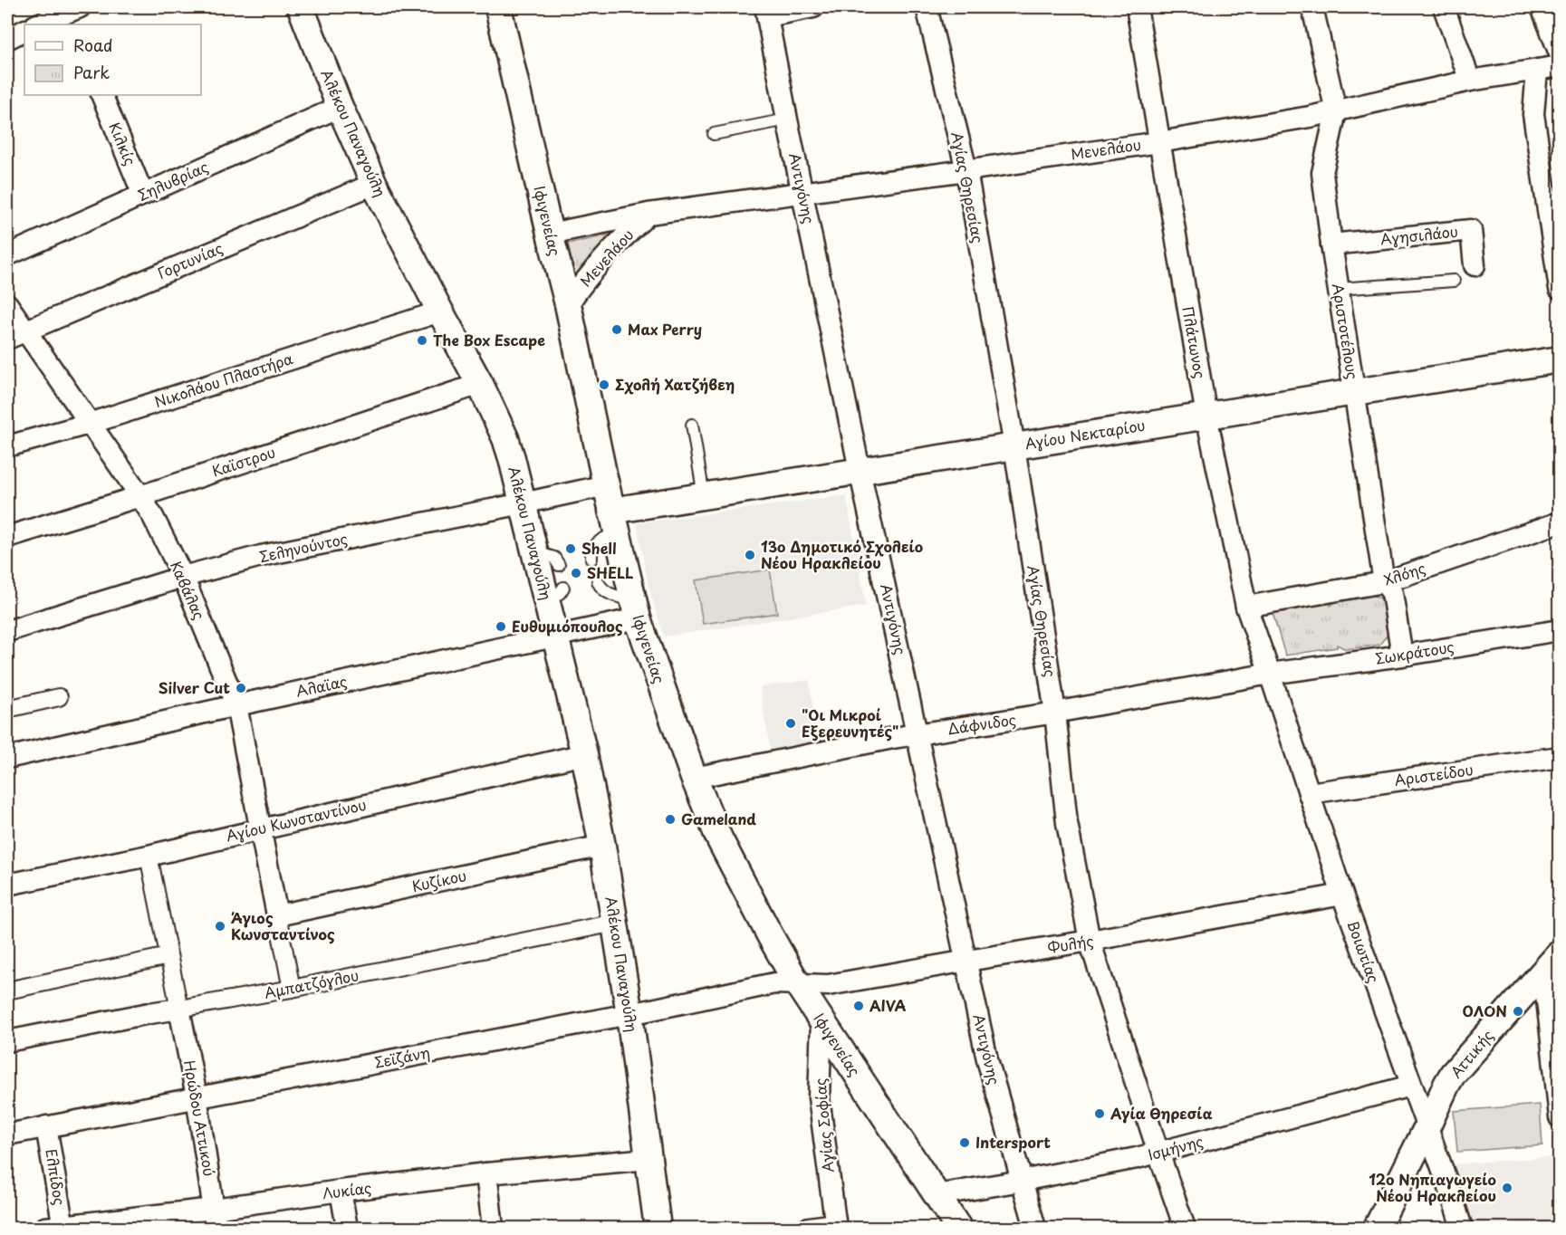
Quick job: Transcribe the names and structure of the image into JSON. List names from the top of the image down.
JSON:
{
  "streets": {
    "street": [
      "Αλέκου Παναγούλη",
      "Κιλκίς",
      "Μενελάου",
      "Σηλυβρίας",
      "Αγίας Θηρεσίας",
      "Αντιγόνης",
      "Ιφιγενείας",
      "Αγησιλάου",
      "Γορτυνίας",
      "Αριστοτέλους",
      "Πλάτωνος",
      "Νικολάου Πλαστήρα",
      "Αγίου Νεκταρίου",
      "Καϊστρου",
      "Σεληνούντος",
      "Χλόης",
      "Καβάλας",
      "Σωκράτους",
      "Αλαϊας",
      "Δάφνιδος",
      "Αριστείδου",
      "Αγίου Κωνσταντίνου",
      "Κυζίκου",
      "Φυλής",
      "Βοιωτίας",
      "Αμπατζόγλου",
      "Αττικής",
      "Σεϊζάνη",
      "Ηρώδου Αττικού",
      "Αγίας Σοφίας",
      "Ισμήνης",
      "Ελπίδος",
      "Λυκίας"
    ]
  },
  "crossings": [
    ["Αλέκου Παναγούλη", "Σηλυβρίας"],
    ["Αλέκου Παναγούλη", "Γορτυνίας"],
    ["Αλέκου Παναγούλη", "Νικολάου Πλαστήρα"],
    ["Αλέκου Παναγούλη", "Καϊστρου"],
    ["Αλέκου Παναγούλη", "Σεληνούντος"],
    ["Αλέκου Παναγούλη", "Αλαϊας"],
    ["Αλέκου Παναγούλη", "Αγίου Κωνσταντίνου"],
    ["Αλέκου Παναγούλη", "Κυζίκου"],
    ["Αλέκου Παναγούλη", "Αμπατζόγλου"],
    ["Αλέκου Παναγούλη", "Σεϊζάνη"],
    ["Αλέκου Παναγούλη", "Λυκίας"],
    ["Κιλκίς", "Σηλυβρίας"],
    ["Μενελάου", "Αγίας Θηρεσίας"],
    ["Μενελάου", "Αντιγόνης"],
    ["Μενελάου", "Ιφιγενείας"],
    ["Μενελάου", "Αριστοτέλους"],
    ["Μενελάου", "Πλάτωνος"],
    ["Αγίας Θηρεσίας", "Αγίου Νεκταρίου"],
    ["Αγίας Θηρεσίας", "Δάφνιδος"],
    ["Αγίας Θηρεσίας", "Φυλής"],
    ["Αγίας Θηρεσίας", "Ισμήνης"],
    ["Αντιγόνης", "Αγίου Νεκταρίου"],
    ["Αντιγόνης", "Δάφνιδος"],
    ["Αντιγόνης", "Φυλής"],
    ["Αντιγόνης", "Ισμήνης"],
    ["Ιφιγενείας", "Αγίου Νεκταρίου"],
    ["Ιφιγενείας", "Σεληνούντος"],
    ["Ιφιγενείας", "Αλαϊας"],
    ["Ιφιγενείας", "Δάφνιδος"],
    ["Ιφιγενείας", "Φυλής"],
    ["Ιφιγενείας", "Σεϊζάνη"],
    ["Ιφιγενείας", "Αγίας Σοφίας"],
    ["Ιφιγενείας", "Ισμήνης"],
    ["Αγησιλάου", "Αριστοτέλους"],
    ["Γορτυνίας", "Καβάλας"],
    ["Αριστοτέλους", "Αγίου Νεκταρίου"],
    ["Αριστοτέλους", "Χλόης"],
    ["Αριστοτέλους", "Σωκράτους"],
    ["Πλάτωνος", "Αγίου Νεκταρίου"],
    ["Πλάτωνος", "Χλόης"],
    ["Πλάτωνος", "Σωκράτους"],
    ["Πλάτωνος", "Δάφνιδος"],
    ["Πλάτωνος", "Βοιωτίας"],
    ["Νικολάου Πλαστήρα", "Καβάλας"],
    ["Καϊστρου", "Καβάλας"],
    ["Σεληνούντος", "Καβάλας"],
    ["Καβάλας", "Αλαϊας"],
    ["Καβάλας", "Αγίου Κωνσταντίνου"],
    ["Καβάλας", "Κυζίκου"],
    ["Σωκράτους", "Δάφνιδος"],
    ["Σωκράτους", "Βοιωτίας"],
    ["Δάφνιδος", "Βοιωτίας"],
    ["Αριστείδου", "Βοιωτίας"],
    ["Φυλής", "Βοιωτίας"],
    ["Φυλής", "Σεϊζάνη"],
    ["Βοιωτίας", "Αττικής"],
    ["Βοιωτίας", "Ισμήνης"],
    ["Αμπατζόγλου", "Ηρώδου Αττικού"],
    ["Σεϊζάνη", "Ηρώδου Αττικού"],
    ["Σεϊζάνη", "Ελπίδος"],
    ["Ηρώδου Αττικού", "Λυκίας"],
    ["Ελπίδος", "Λυκίας"]
  ],
  "places": [
    "Max Perry",
    "The Box Escape",
    "Σχολή Χατζήβεη",
    "Shell",
    "13ο Δημοτικό Σχολείο Νέου Ηρακλείου",
    "SHELL",
    "Ευθυμιόπουλος",
    "Silver Cut",
    "\"Οι Μικροί Εξερευνητές\"",
    "Gameland",
    "Άγιος Κωνσταντίνος",
    "AIVA",
    "ΟΛΟΝ",
    "Αγία Θηρεσία",
    "Intersport",
    "12ο Νηπιαγωγείο Νέου Ηρακλείου"
  ],
  "legend": ["Road", "Park"]
}
